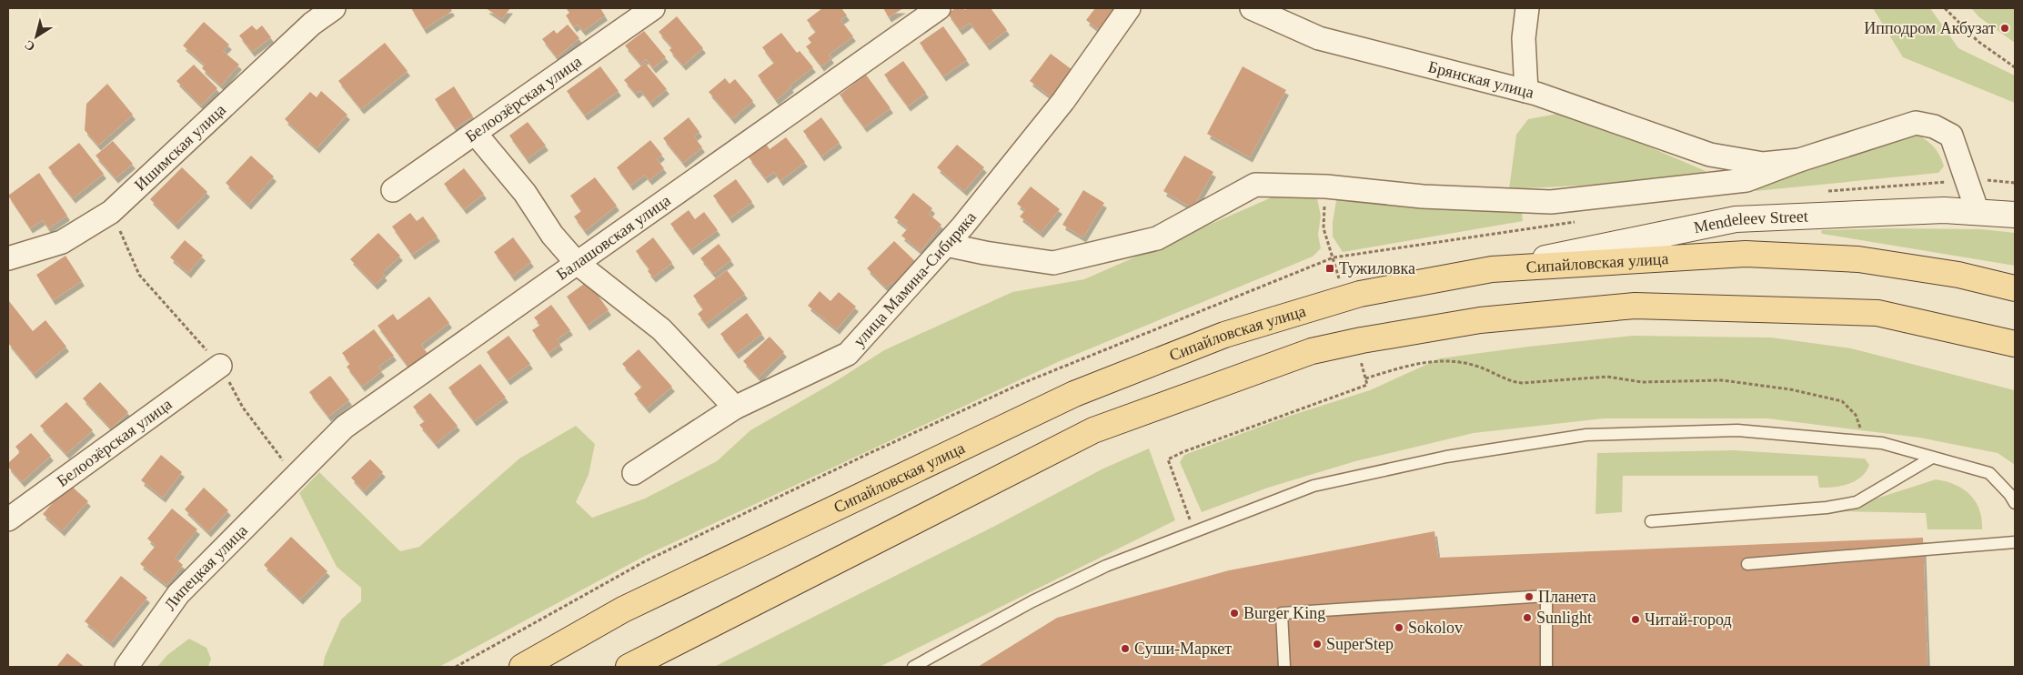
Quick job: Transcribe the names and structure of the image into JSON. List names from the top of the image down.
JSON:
{
  "streets": {
    "main road": ["Mendeleev Street", "Сипайловская улица"],
    "street": [
      "Брянская улица",
      "Белоозёрская улица",
      "Ишимская улица",
      "Балашовская улица",
      "улица Мамина-Сибиряка",
      "Липецкая улица"
    ]
  },
  "crossings": [
    ["Mendeleev Street", "Сипайловская улица"],
    ["Балашовская улица", "Липецкая улица"]
  ],
  "places": {
    "other": [
      "Ипподром Акбузат",
      "Планета",
      "Burger King",
      "Sunlight",
      "Читай-город",
      "Sokolov",
      "SuperStep",
      "Суши-Маркет"
    ],
    "transit": ["Тужиловка"]
  },
  "north": "bottom left"
}
